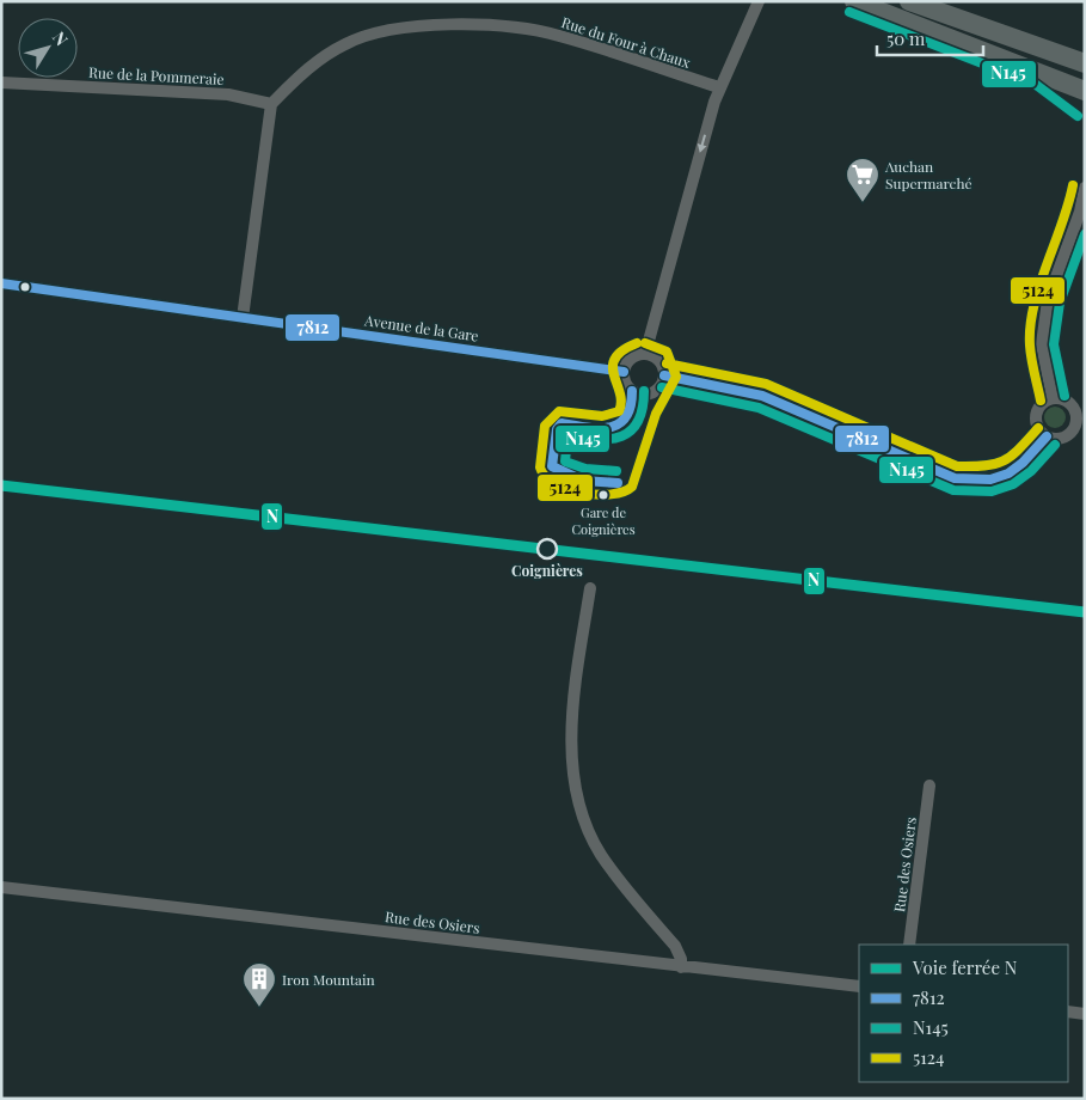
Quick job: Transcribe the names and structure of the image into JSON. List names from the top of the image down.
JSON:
{
  "streets": {
    "street": [
      "Rue du Four à Chaux",
      "Rue de la Pommeraie",
      "Avenue de la Gare",
      "Rue des Osiers"
    ]
  },
  "crossings": [
    ["Rue du Four à Chaux", "Rue de la Pommeraie"]
  ],
  "places": {
    "supermarket": ["Auchan Supermarché"],
    "other": ["Gare de Coignières", "Coignières"],
    "building": ["Iron Mountain"]
  },
  "lines": [
    "transit line N145",
    "transit line 5124",
    "transit line 7812",
    "rail line N"
  ],
  "legend": [
    "Voie ferrée N",
    "7812",
    "N145",
    "5124"
  ],
  "scale_bar": "50 m",
  "north": "top right"
}
